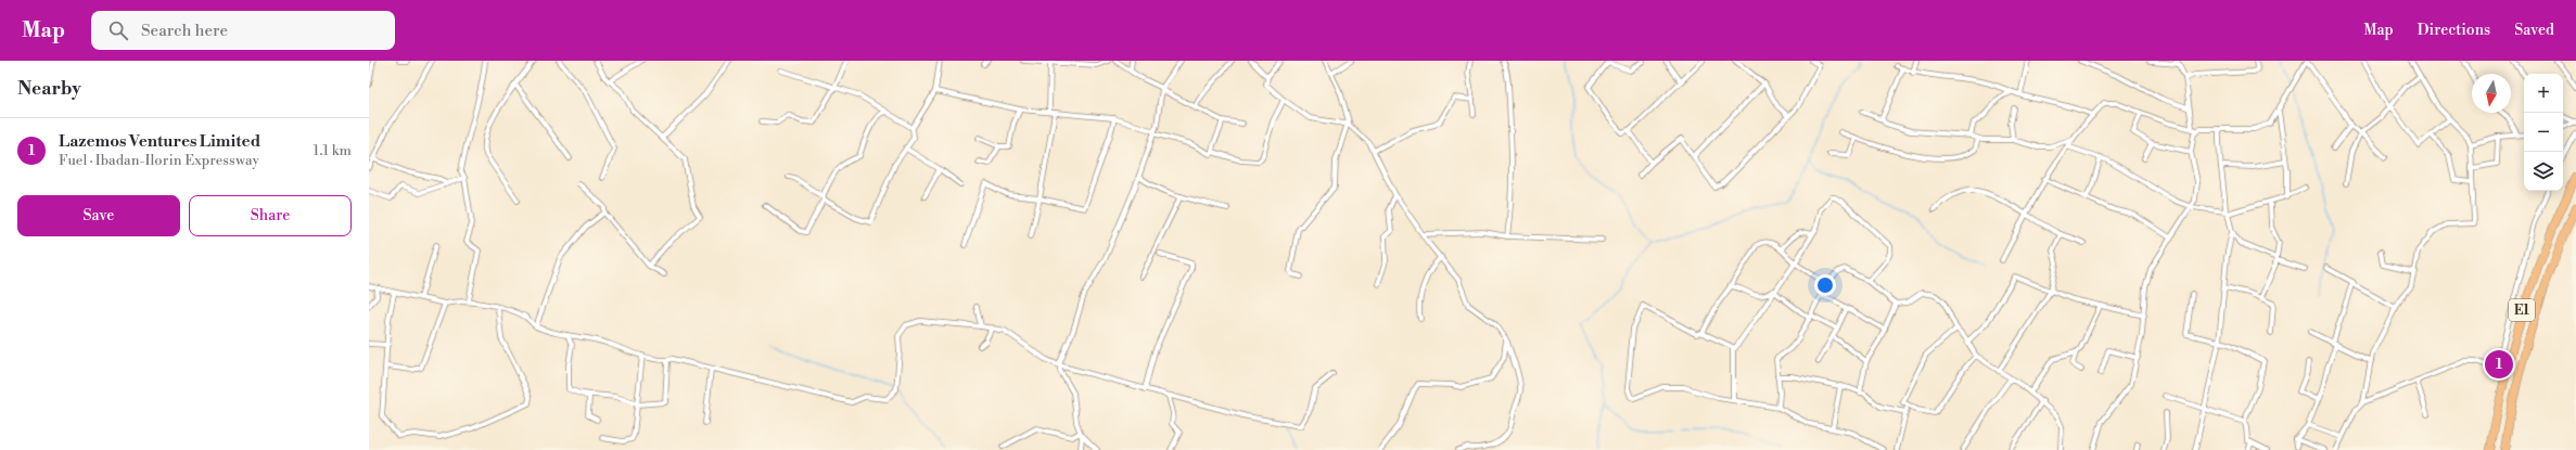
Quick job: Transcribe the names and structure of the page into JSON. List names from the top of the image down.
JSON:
{
  "streets": {
    "highway": ["E1"]
  },
  "north": "bottom",
  "page": {
    "header": "Map",
    "search": "Search here",
    "nav": ["Map", "Directions", "Saved"],
    "heading": "Nearby",
    "map_buttons": ["+", "−"],
    "list": [
      {
        "mark": "1",
        "name": "Lazemos Ventures Limited",
        "note": "Fuel · Ibadan-Ilorin Expressway",
        "value": "1.1 km"
      }
    ],
    "buttons": ["Save", "Share"],
    "pins": "1"
  }
}
